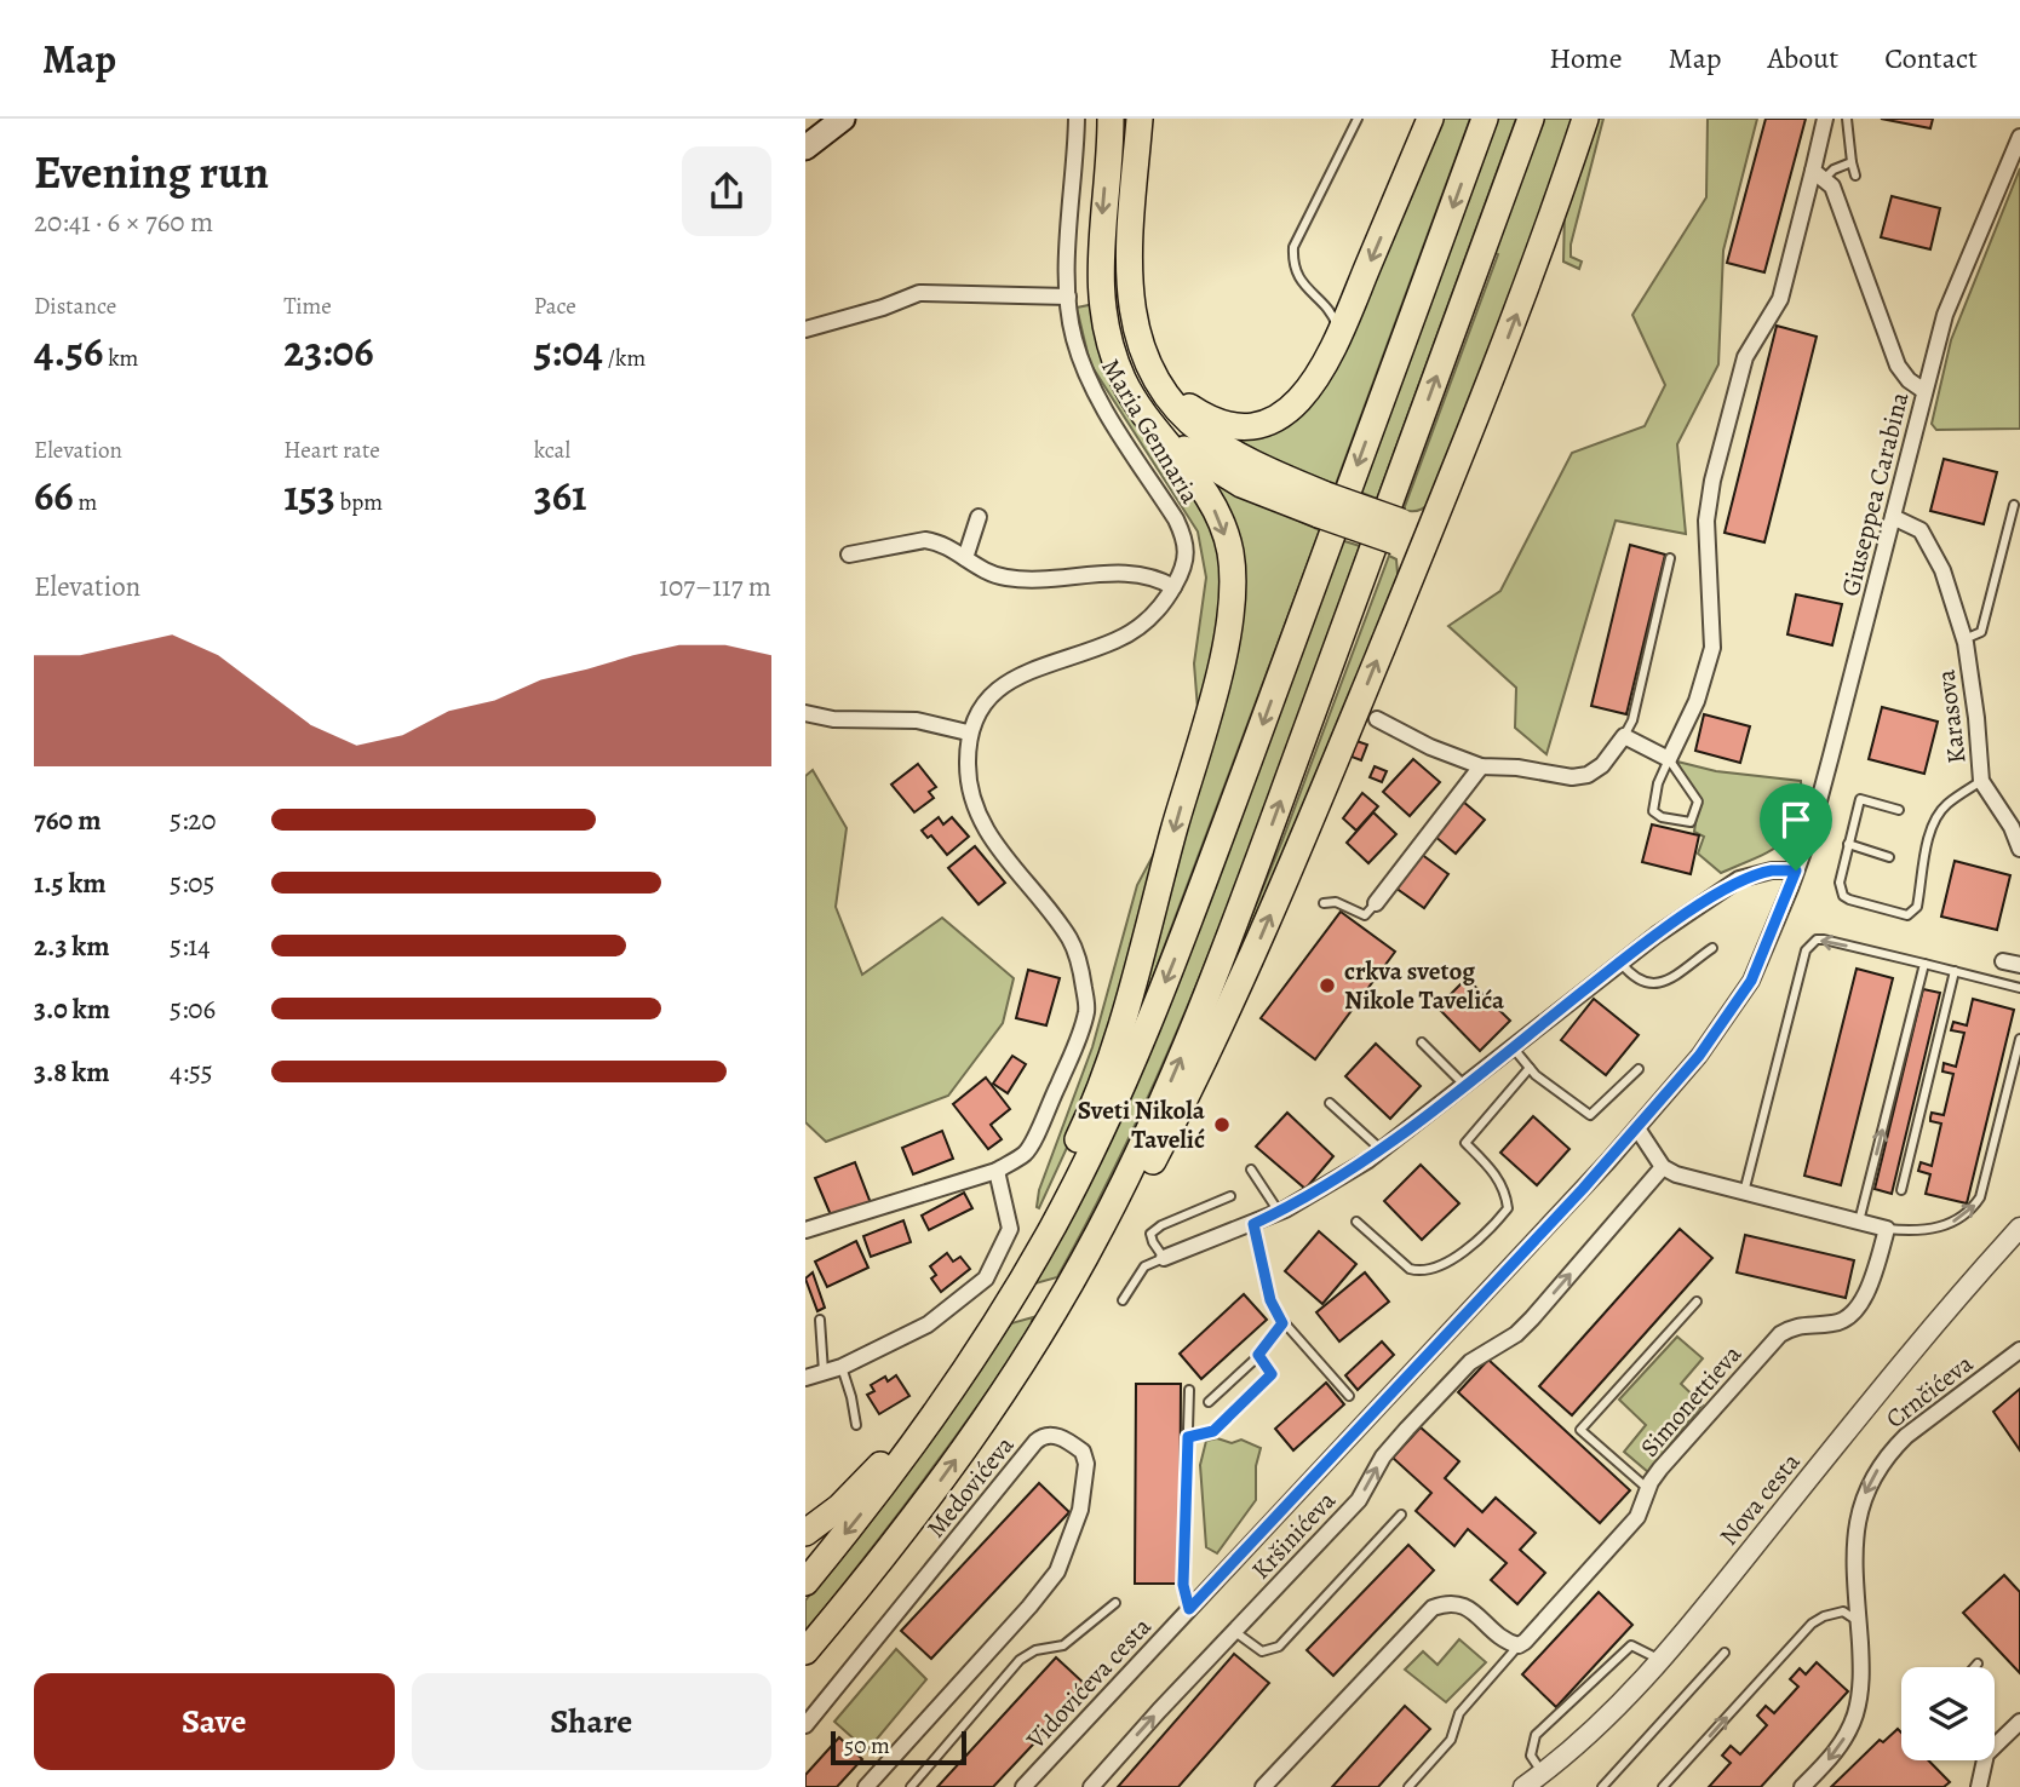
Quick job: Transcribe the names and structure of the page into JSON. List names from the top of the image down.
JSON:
{
  "streets": {
    "street": [
      "Maria Gennaria",
      "Giuseppea Carabina",
      "Karasova",
      "Crnčićeva",
      "Simonettieva",
      "Medovićeva",
      "Nova cesta",
      "Kršinićeva",
      "Vidovićeva cesta"
    ]
  },
  "crossings": [
    ["Giuseppea Carabina", "Karasova"],
    ["Giuseppea Carabina", "Vidovićeva cesta"]
  ],
  "one_way": ["Crnčićeva", "Kršinićeva"],
  "places": ["crkva svetog Nikole Tavelića", "Sveti Nikola Tavelić"],
  "scale_bar": "50 m",
  "page": {
    "header": "Map",
    "nav": [
      "Home",
      "Map",
      "About",
      "Contact"
    ],
    "heading": ["Evening run", "20:41 · 6 × 760 m"],
    "stats": [
      ["Distance", "4.56 km"],
      ["Time", "23:06"],
      ["Pace", "5:04 /km"],
      ["Elevation", "66 m"],
      ["Heart rate", "153 bpm"],
      ["kcal", "361"]
    ],
    "chart": ["Elevation", "107–117 m"],
    "list": [
      {
        "name": "760 m",
        "note": "5:20"
      },
      {
        "name": "1.5 km",
        "note": "5:05"
      },
      {
        "name": "2.3 km",
        "note": "5:14"
      },
      {
        "name": "3.0 km",
        "note": "5:06"
      },
      {
        "name": "3.8 km",
        "note": "4:55"
      }
    ],
    "buttons": ["Save", "Share"],
    "scale": "50 m"
  }
}
